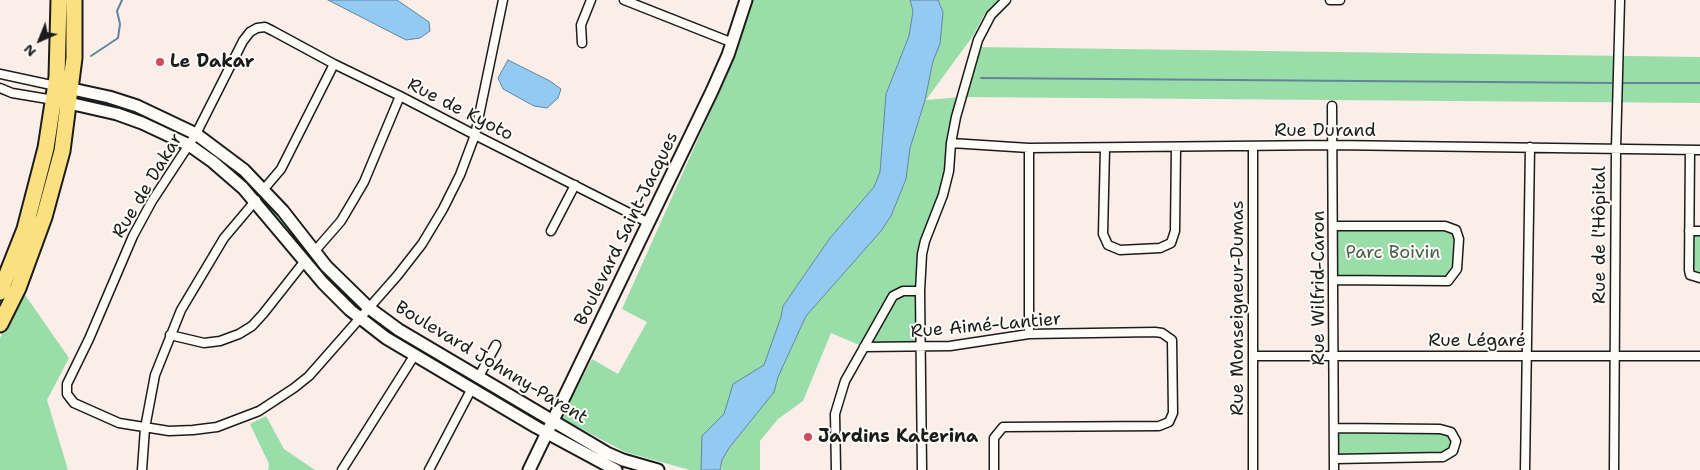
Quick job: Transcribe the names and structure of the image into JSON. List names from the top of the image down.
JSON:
{
  "streets": {
    "street": [
      "Rue de Kyoto",
      "Rue Durand",
      "Rue de Dakar",
      "Boulevard Saint-Jacques",
      "Rue de l'Hôpital",
      "Rue Wilfrid-Caron",
      "Rue Monseigneur-Dumas",
      "Rue Aimé-Lantier",
      "Rue Légaré",
      "Boulevard Johnny-Parent"
    ]
  },
  "crossings": [
    ["Rue de Kyoto", "Rue de Dakar"],
    ["Rue de Kyoto", "Boulevard Saint-Jacques"],
    ["Rue Durand", "Rue de l'Hôpital"],
    ["Rue Durand", "Rue Wilfrid-Caron"],
    ["Rue Durand", "Rue Monseigneur-Dumas"],
    ["Rue de Dakar", "Boulevard Johnny-Parent"],
    ["Boulevard Saint-Jacques", "Boulevard Johnny-Parent"],
    ["Rue de l'Hôpital", "Rue Légaré"],
    ["Rue Wilfrid-Caron", "Rue Légaré"],
    ["Rue Monseigneur-Dumas", "Rue Légaré"]
  ],
  "parks": ["Parc Boivin"],
  "places": ["Le Dakar", "Jardins Katerina"],
  "north": "bottom left"
}
